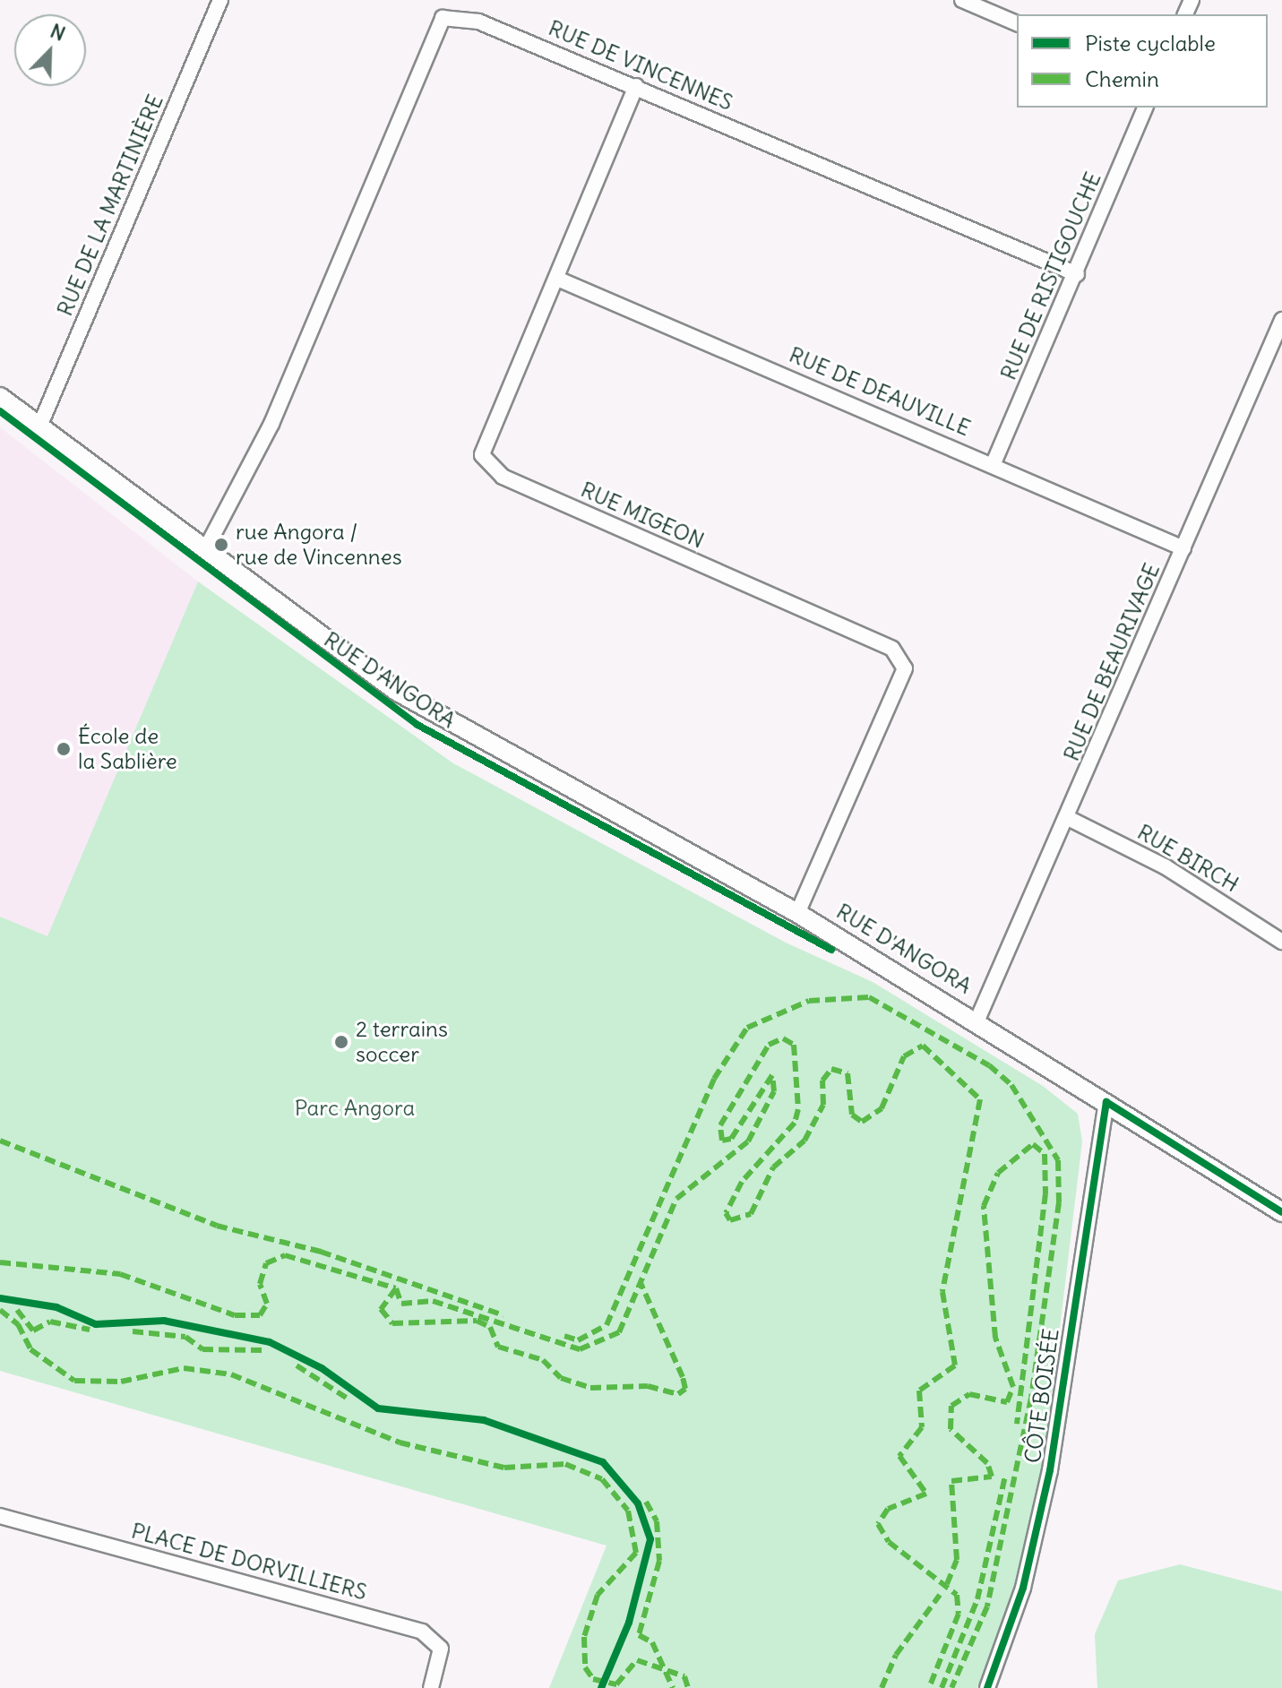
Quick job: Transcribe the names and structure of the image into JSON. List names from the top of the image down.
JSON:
{
  "streets": {
    "street": [
      "RUE DE VINCENNES",
      "RUE DE LA MARTINIÈRE",
      "RUE DE RISTIGOUCHE",
      "RUE DE DEAUVILLE",
      "RUE MIGEON",
      "RUE DE BEAURIVAGE",
      "RUE D'ANGORA",
      "RUE BIRCH",
      "CÔTE BOISÉE",
      "PLACE DE DORVILLIERS"
    ]
  },
  "crossings": [
    ["RUE DE VINCENNES", "RUE DE RISTIGOUCHE"],
    ["RUE DE VINCENNES", "RUE MIGEON"],
    ["RUE DE VINCENNES", "RUE D'ANGORA"],
    ["RUE DE LA MARTINIÈRE", "RUE D'ANGORA"],
    ["RUE DE RISTIGOUCHE", "RUE DE DEAUVILLE"],
    ["RUE DE DEAUVILLE", "RUE MIGEON"],
    ["RUE DE DEAUVILLE", "RUE DE BEAURIVAGE"],
    ["RUE MIGEON", "RUE D'ANGORA"],
    ["RUE DE BEAURIVAGE", "RUE D'ANGORA"],
    ["RUE DE BEAURIVAGE", "RUE BIRCH"],
    ["RUE D'ANGORA", "CÔTE BOISÉE"]
  ],
  "parks": ["Parc Angora"],
  "places": ["rue Angora / rue de Vincennes", "École de la Sablière", "2 terrains soccer"],
  "legend": ["Piste cyclable", "Chemin"],
  "north": "top right"
}
